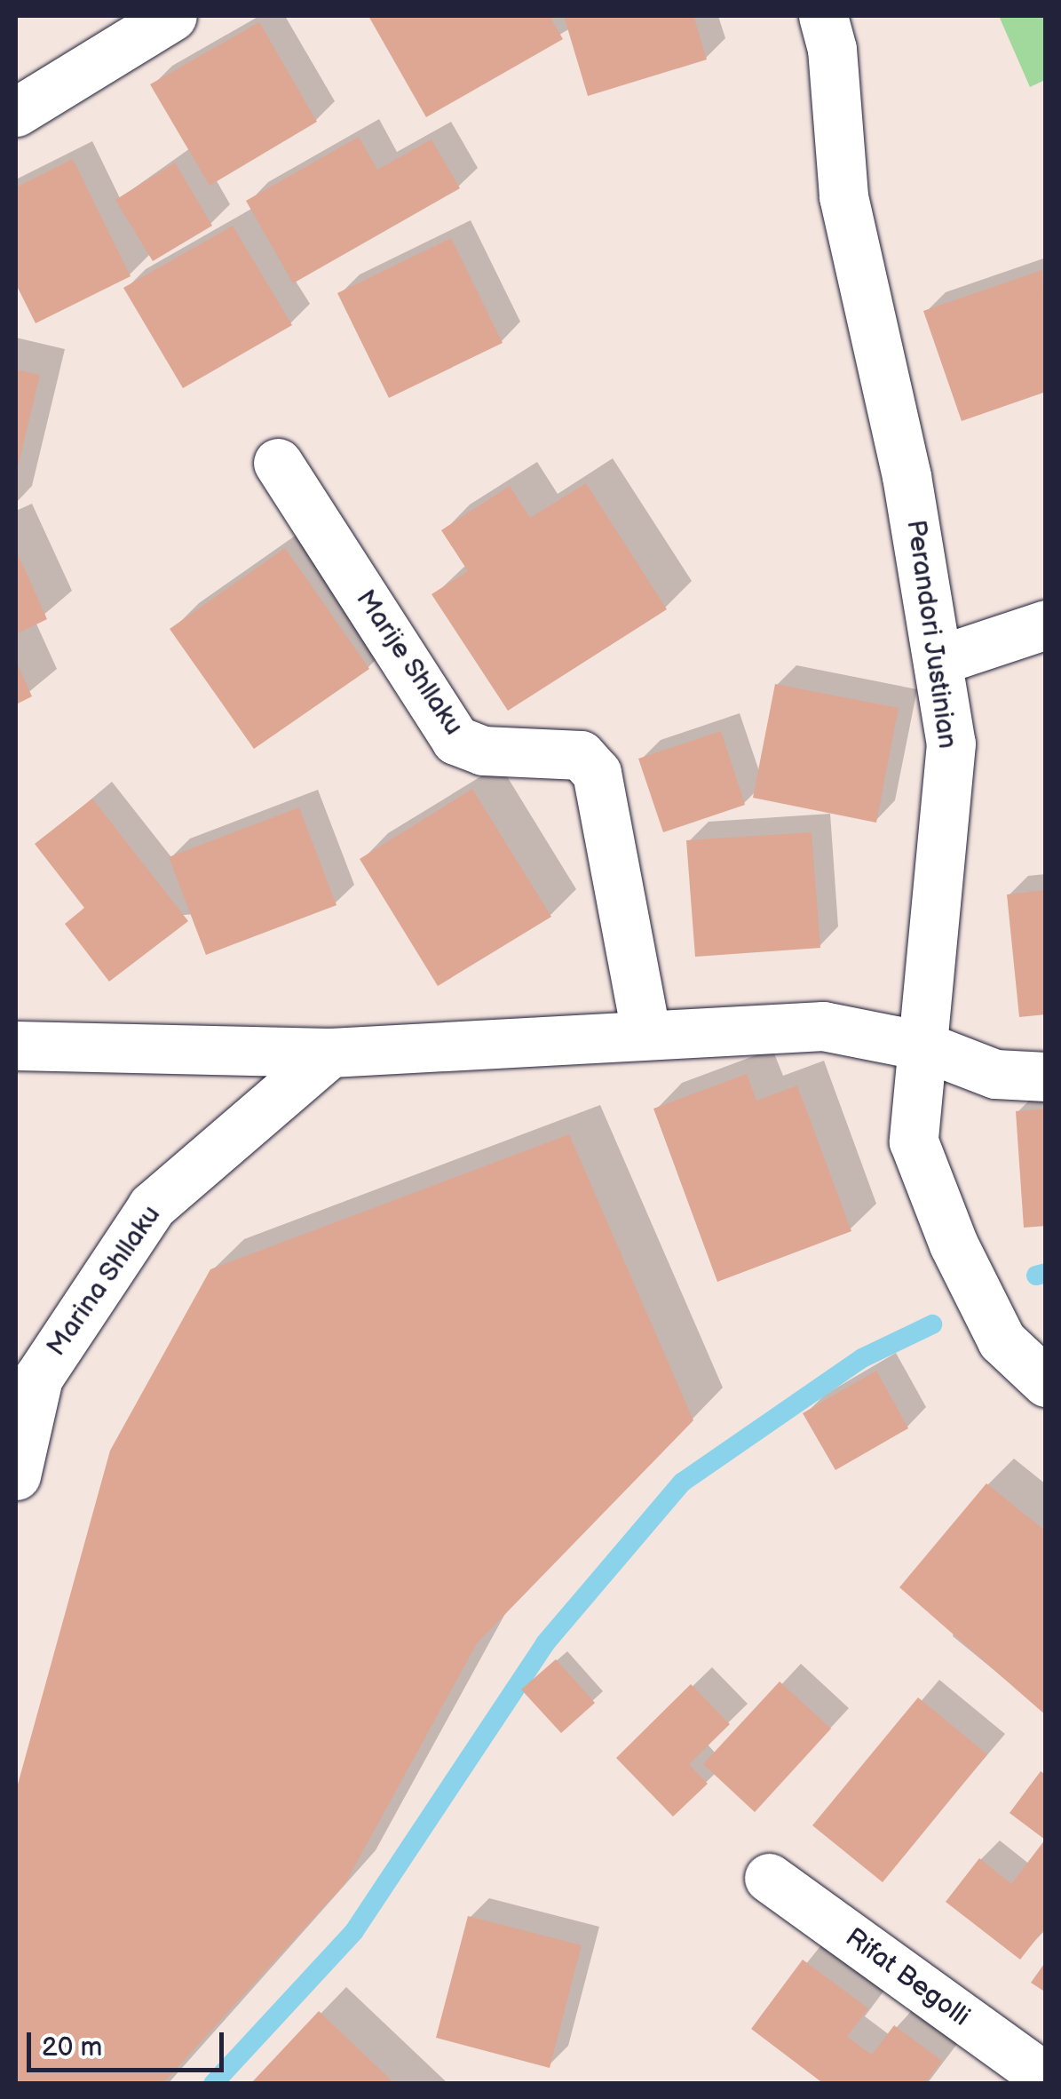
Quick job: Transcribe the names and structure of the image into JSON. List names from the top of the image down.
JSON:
{
  "streets": {
    "street": [
      "Perandori Justinian",
      "Marije Shllaku",
      "Marina Shllaku",
      "Rifat Begolli"
    ]
  },
  "scale_bar": "20 m"
}
